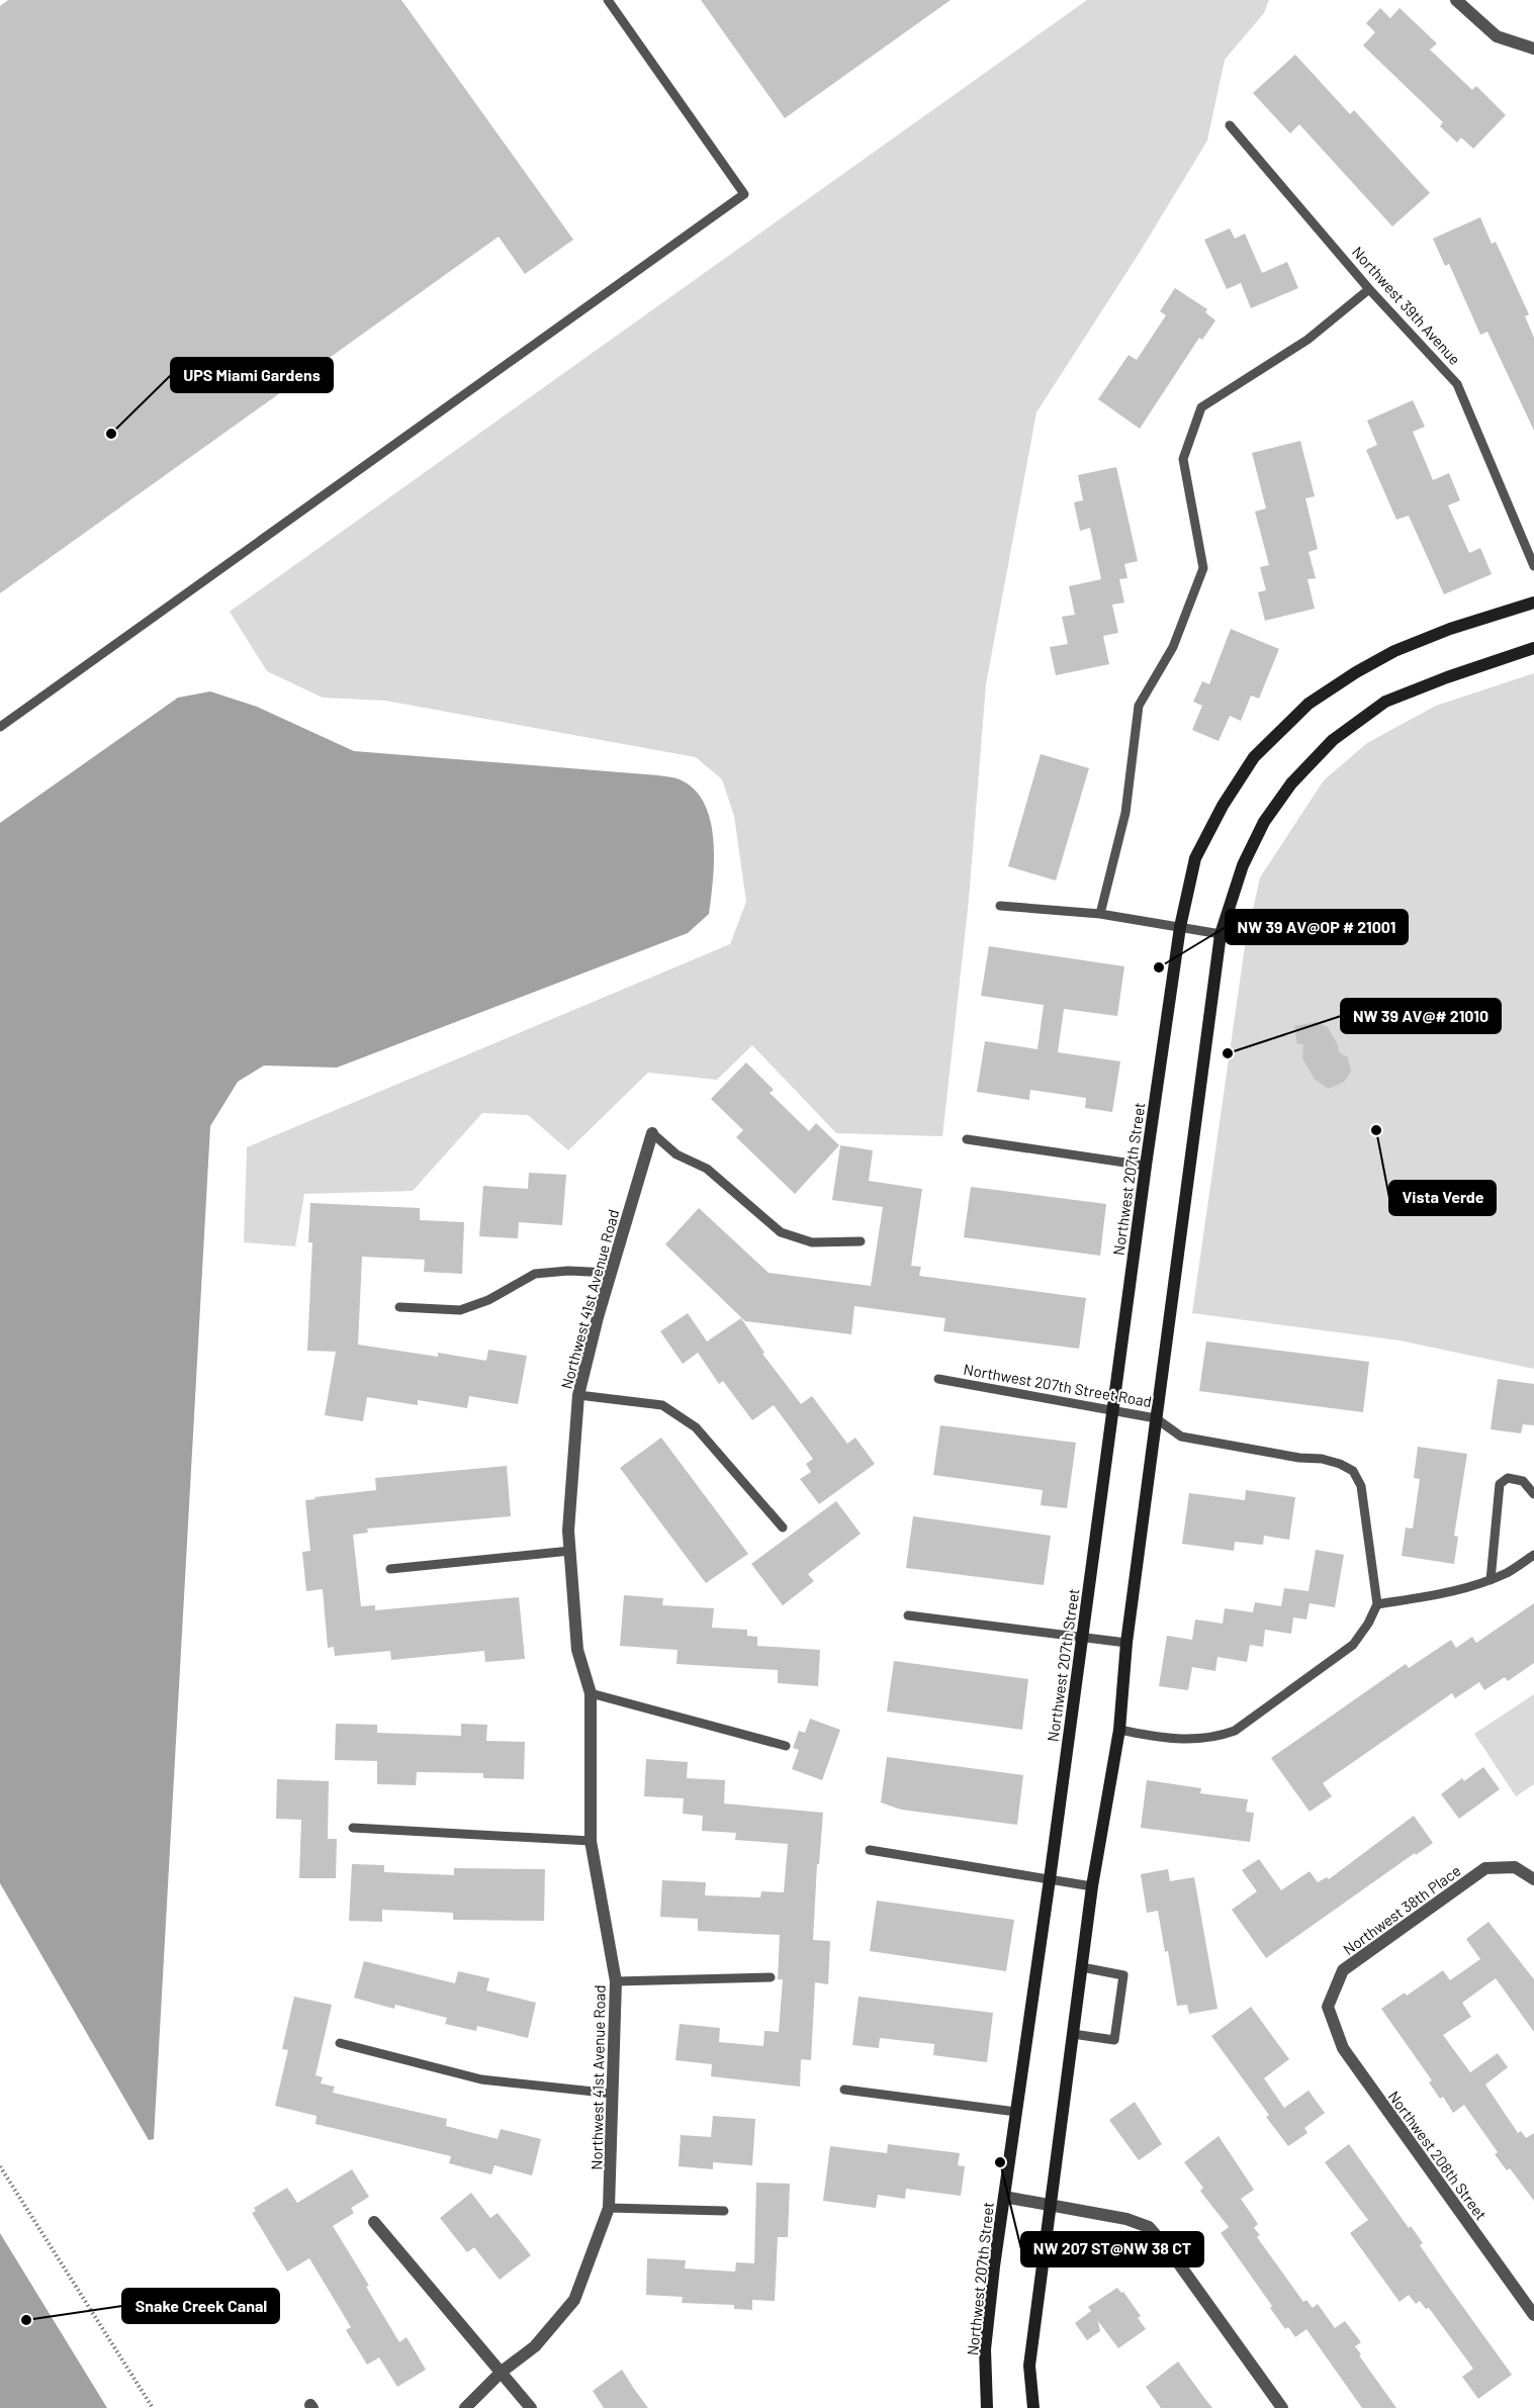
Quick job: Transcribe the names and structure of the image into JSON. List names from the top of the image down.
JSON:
{
  "streets": {
    "street": [
      "Northwest 207th Street",
      "Northwest 41st Avenue Road",
      "Northwest 38th Place",
      "Northwest 208th Street"
    ],
    "lane": ["Northwest 39th Avenue", "Northwest 207th Street Road"]
  },
  "crossings": [
    ["Northwest 207th Street", "Northwest 207th Street Road"],
    ["Northwest 38th Place", "Northwest 208th Street"]
  ],
  "places": [
    "UPS Miami Gardens",
    "NW 39 AV@OP # 21001",
    "NW 39 AV@# 21010",
    "Vista Verde",
    "NW 207 ST@NW 38 CT",
    "Snake Creek Canal"
  ]
}
